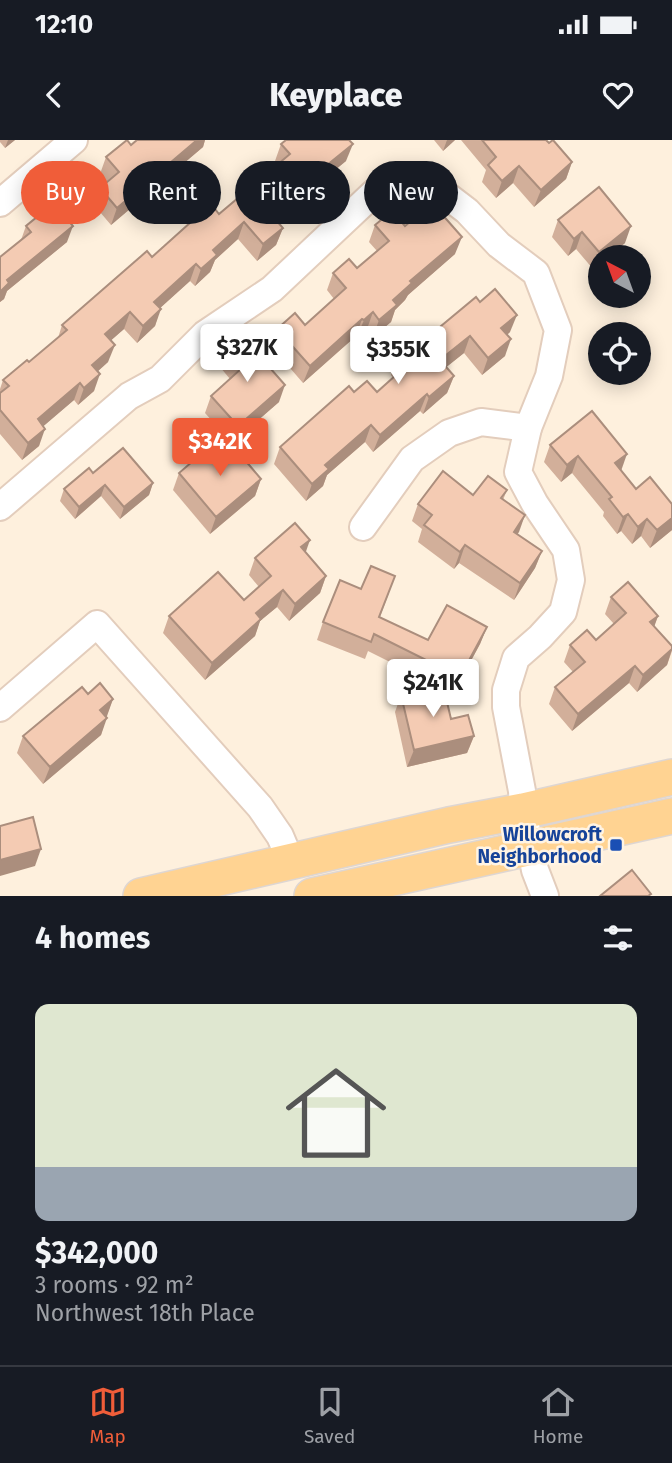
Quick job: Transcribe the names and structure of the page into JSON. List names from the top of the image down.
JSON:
{
  "places": {
    "transit": ["Willowcroft Neighborhood"]
  },
  "north": "top left",
  "page": {
    "status": "12:10",
    "header": "Keyplace",
    "chip": [
      "Buy",
      "Rent",
      "Filters",
      "New"
    ],
    "price": [
      "$327K",
      "$355K",
      "$342K",
      "$241K"
    ],
    "heading": "4 homes",
    "list": [
      {
        "name": "$342,000",
        "note": "3 rooms · 92 m² · Northwest 18th Place"
      }
    ],
    "tabs": ["Map", "Saved", "Home"]
  }
}
